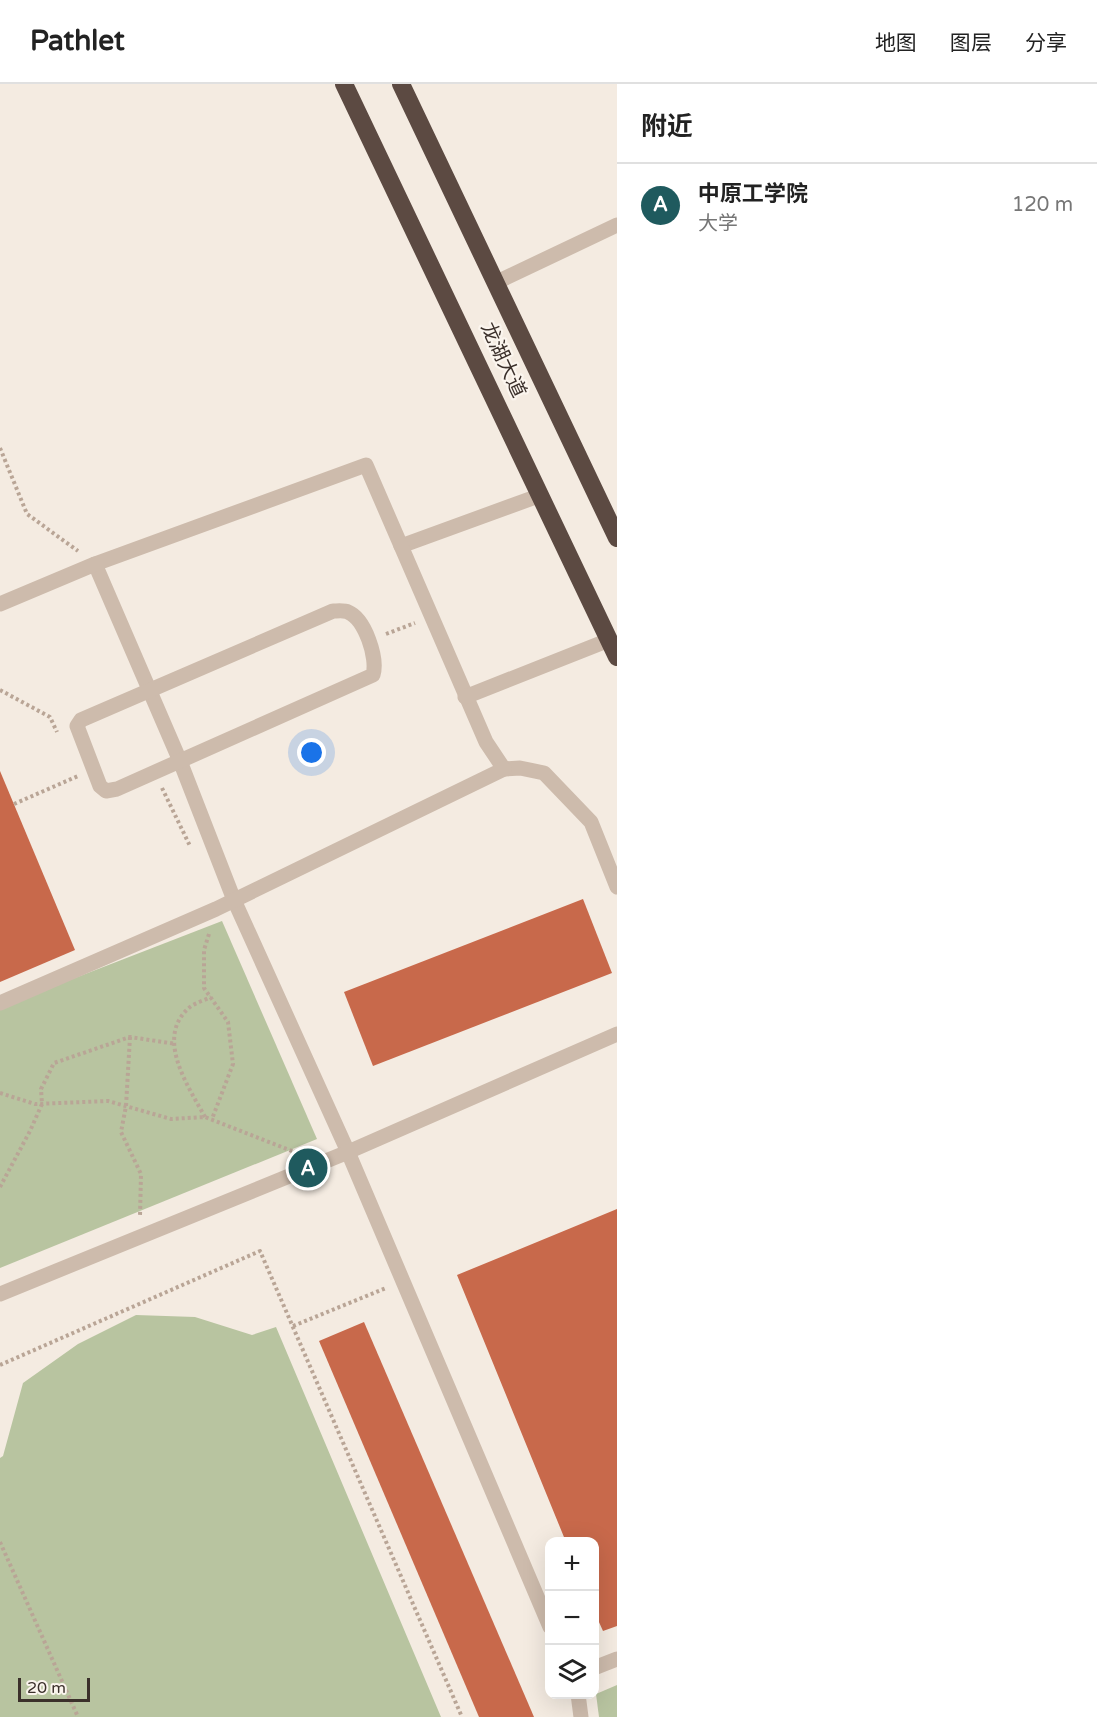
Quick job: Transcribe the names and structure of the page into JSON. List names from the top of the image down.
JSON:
{
  "streets": {
    "highway": ["龙湖大道"]
  },
  "scale_bar": "20 m",
  "page": {
    "header": "Pathlet",
    "nav": ["地图", "图层", "分享"],
    "heading": "附近",
    "list": [
      {
        "mark": "A",
        "name": "中原工学院",
        "note": "大学",
        "value": "120 m"
      }
    ],
    "pins": "A",
    "map_buttons": ["+", "−"],
    "scale": "20 m"
  }
}
